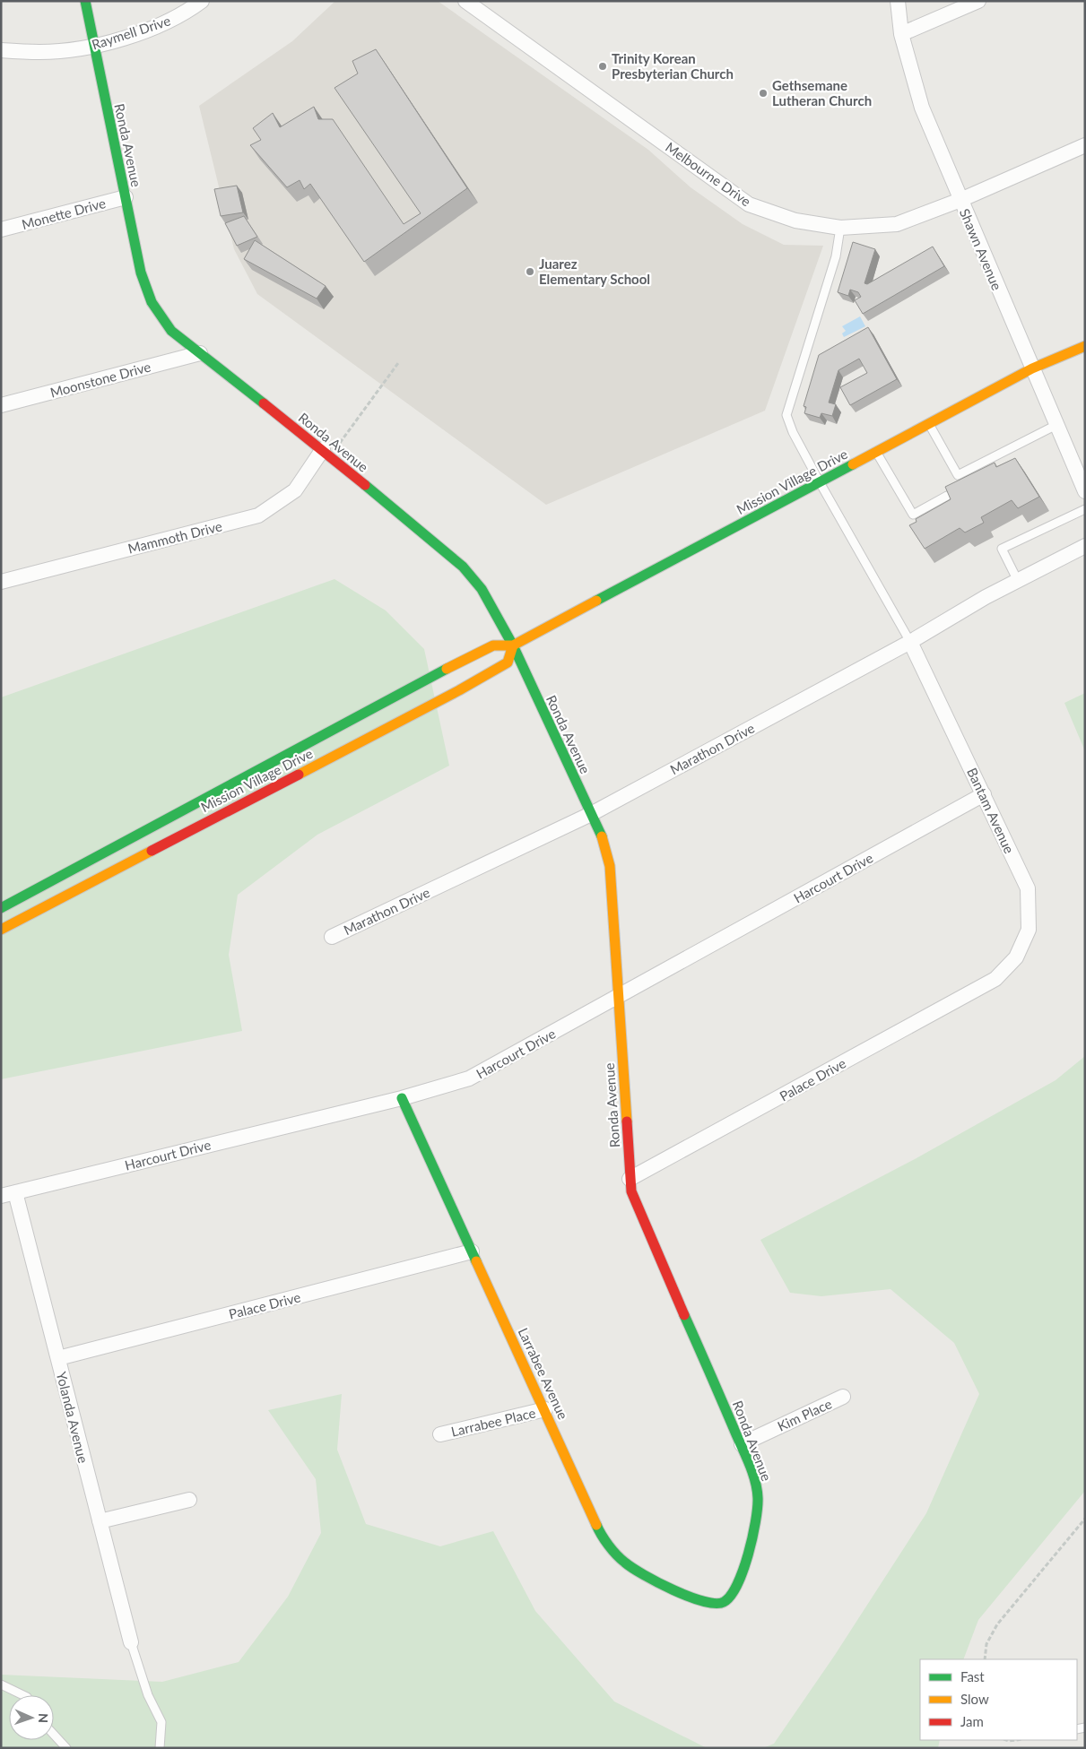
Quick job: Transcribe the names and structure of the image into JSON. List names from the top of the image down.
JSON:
{
  "streets": {
    "street": [
      "Raymell Drive",
      "Ronda Avenue",
      "Melbourne Drive",
      "Monette Drive",
      "Shawn Avenue",
      "Moonstone Drive",
      "Mission Village Drive",
      "Mammoth Drive",
      "Marathon Drive",
      "Bantam Avenue",
      "Harcourt Drive",
      "Palace Drive",
      "Larrabee Avenue",
      "Kim Place",
      "Yolanda Avenue",
      "Larrabee Place"
    ]
  },
  "crossings": [
    ["Raymell Drive", "Ronda Avenue"],
    ["Ronda Avenue", "Monette Drive"],
    ["Ronda Avenue", "Moonstone Drive"],
    ["Ronda Avenue", "Mission Village Drive"],
    ["Ronda Avenue", "Mammoth Drive"],
    ["Ronda Avenue", "Marathon Drive"],
    ["Ronda Avenue", "Harcourt Drive"],
    ["Ronda Avenue", "Palace Drive"],
    ["Ronda Avenue", "Larrabee Avenue"],
    ["Ronda Avenue", "Kim Place"],
    ["Melbourne Drive", "Shawn Avenue"],
    ["Shawn Avenue", "Mission Village Drive"],
    ["Marathon Drive", "Bantam Avenue"],
    ["Bantam Avenue", "Harcourt Drive"],
    ["Bantam Avenue", "Palace Drive"],
    ["Harcourt Drive", "Larrabee Avenue"],
    ["Harcourt Drive", "Yolanda Avenue"],
    ["Palace Drive", "Larrabee Avenue"],
    ["Palace Drive", "Yolanda Avenue"],
    ["Larrabee Avenue", "Larrabee Place"]
  ],
  "places": ["Trinity Korean Presbyterian Church", "Gethsemane Lutheran Church", "Juarez Elementary School"],
  "legend": ["Fast", "Slow", "Jam"],
  "north": "right"
}
